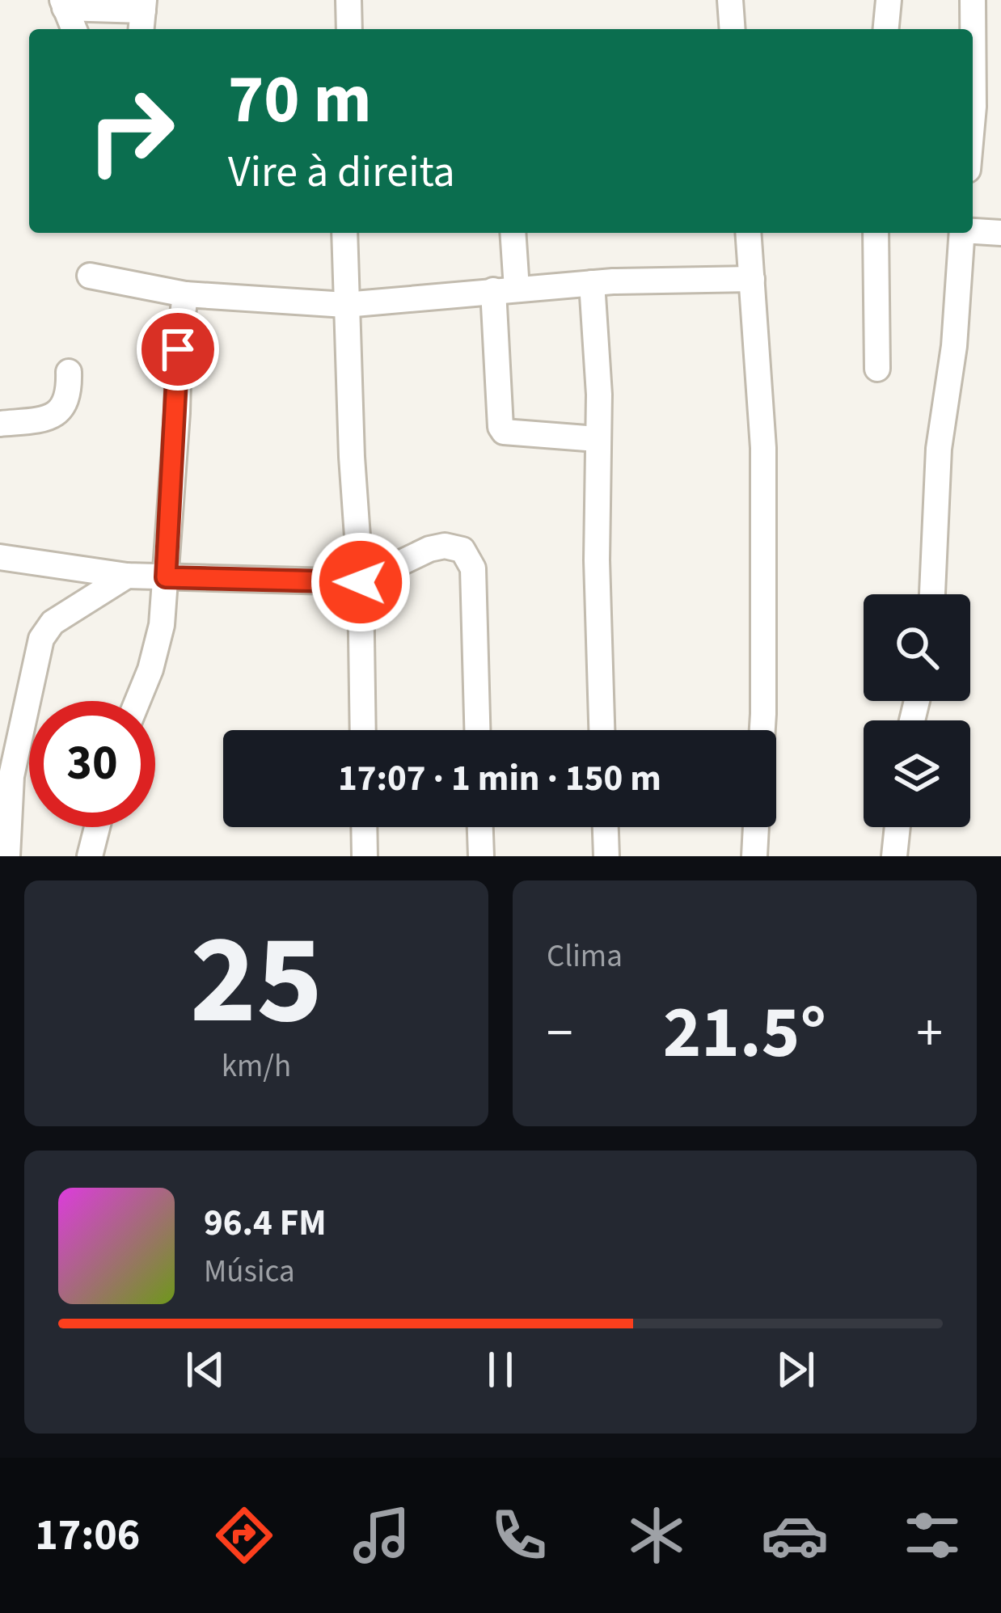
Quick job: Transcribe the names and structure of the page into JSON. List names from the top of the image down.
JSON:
{
  "page": {
    "turn": ["70 m", "Vire à direita"],
    "limit": "30",
    "trip": "17:07 · 1 min · 150 m",
    "tile": [
      ["25", "km/h"],
      "Clima"
    ],
    "heat": ["−", "21.5°", "+"],
    "song": ["96.4 FM", "Música"],
    "tabs": "17:06"
  }
}
